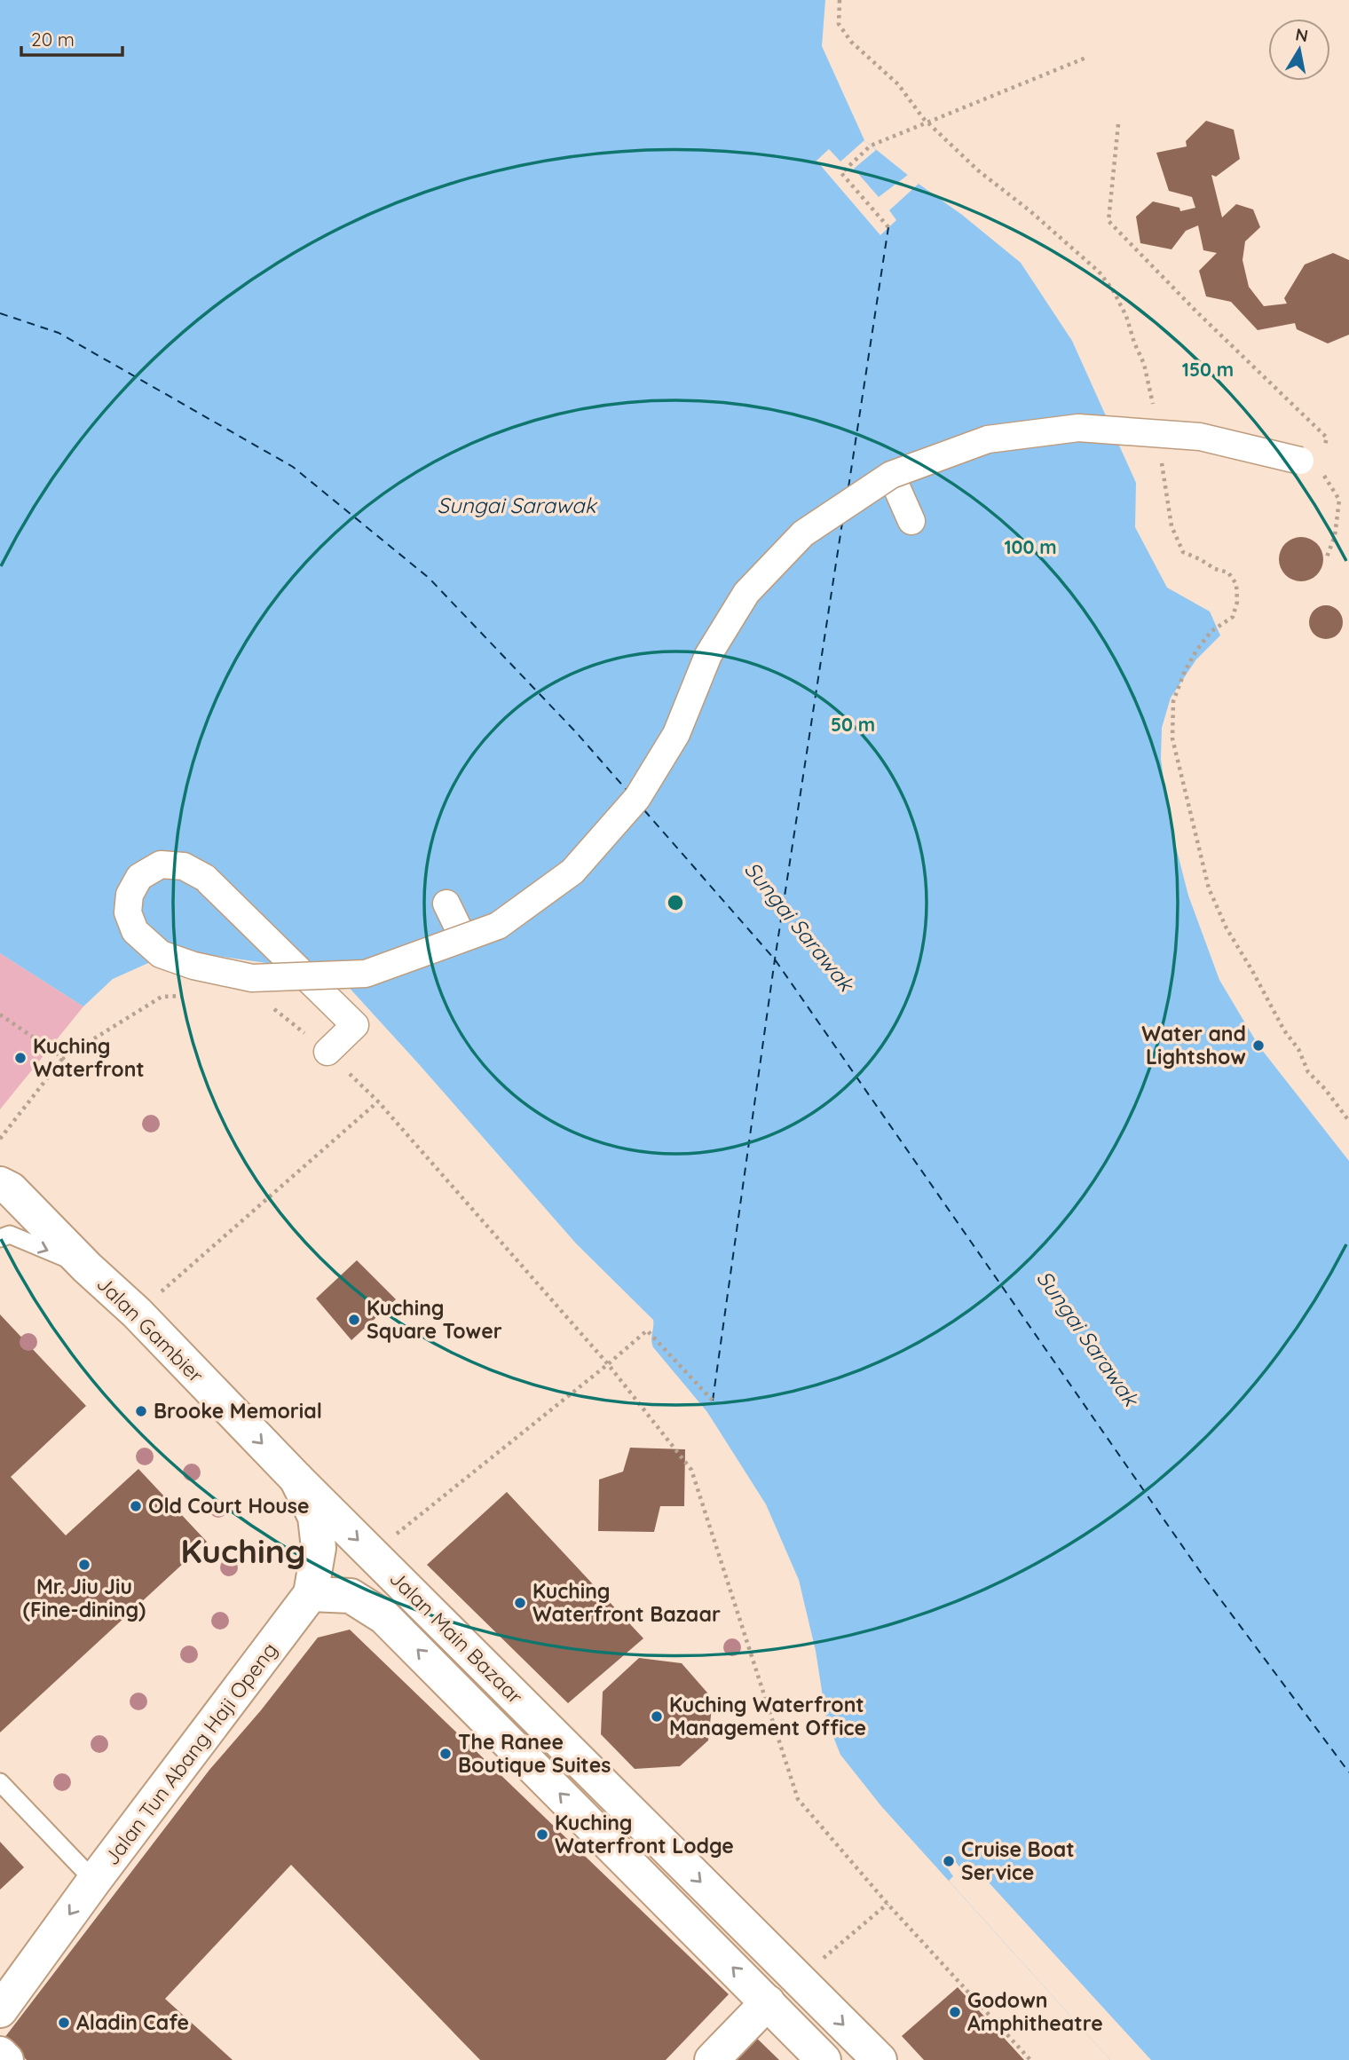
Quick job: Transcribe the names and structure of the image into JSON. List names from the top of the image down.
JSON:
{
  "streets": {
    "main road": ["Jalan Gambier", "Jalan Main Bazaar", "Jalan Tun Abang Haji Openg"]
  },
  "crossings": [
    ["Jalan Gambier", "Jalan Main Bazaar"],
    ["Jalan Gambier", "Jalan Tun Abang Haji Openg"],
    ["Jalan Main Bazaar", "Jalan Tun Abang Haji Openg"]
  ],
  "one_way": ["Jalan Gambier"],
  "districts": ["Kuching"],
  "water": ["Sungai Sarawak"],
  "places": [
    "Water and Lightshow",
    "Kuching Waterfront",
    "Kuching Square Tower",
    "Brooke Memorial",
    "Old Court House",
    "Mr. Jiu Jiu (Fine-dining)",
    "Kuching Waterfront Bazaar",
    "Kuching Waterfront Management Office",
    "The Ranee Boutique Suites",
    "Kuching Waterfront Lodge",
    "Cruise Boat Service",
    "Godown Amphitheatre",
    "Aladin Cafe"
  ],
  "scale_bar": "20 m",
  "north": "top",
  "rings": ["150 m", "100 m", "50 m"]
}
